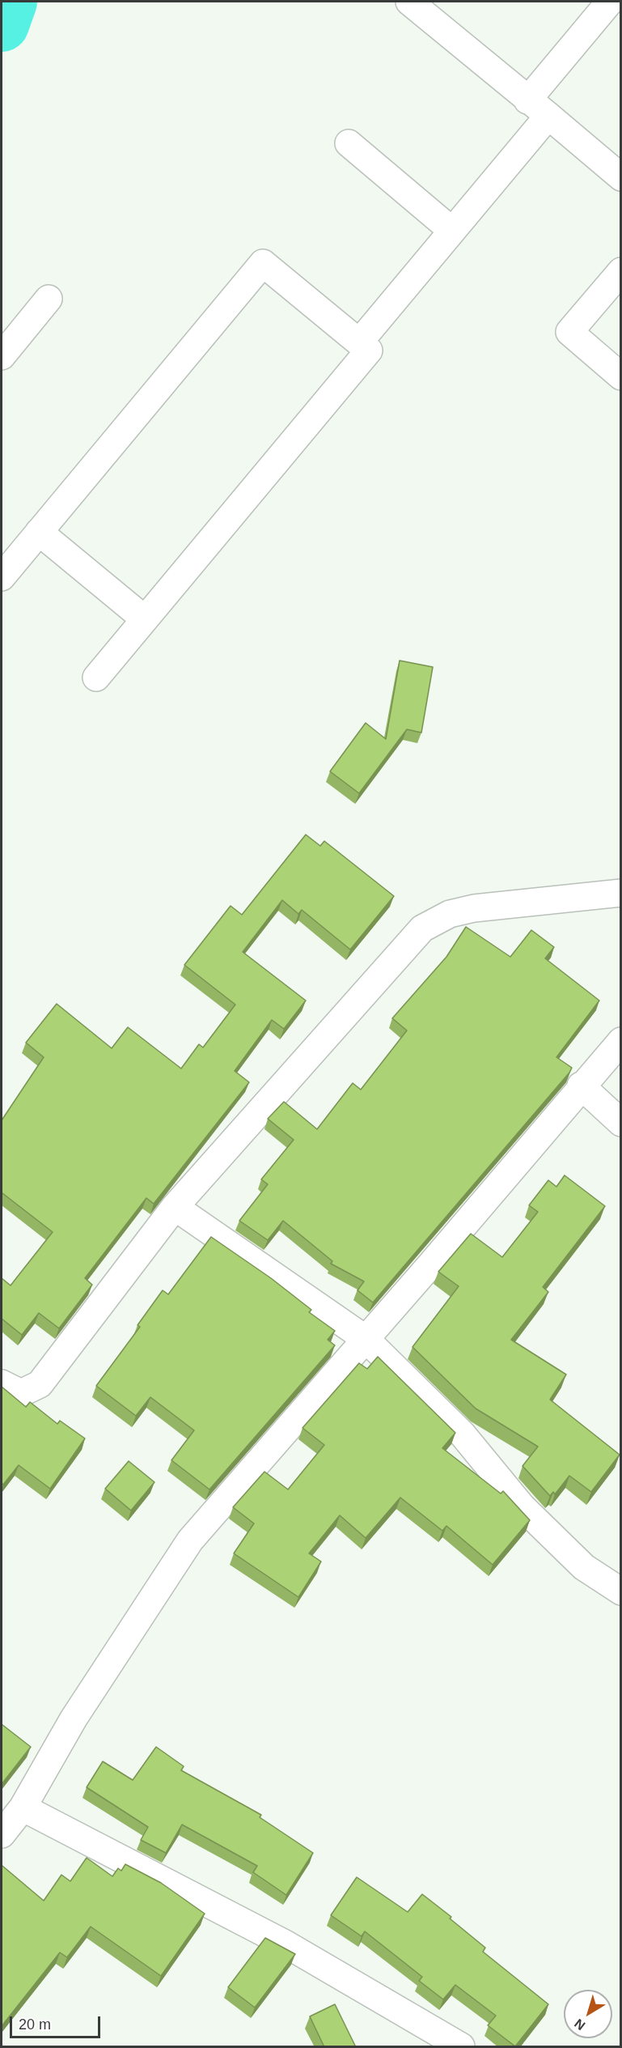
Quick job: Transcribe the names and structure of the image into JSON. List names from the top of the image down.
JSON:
{
  "scale_bar": "20 m",
  "north": "bottom left"
}
